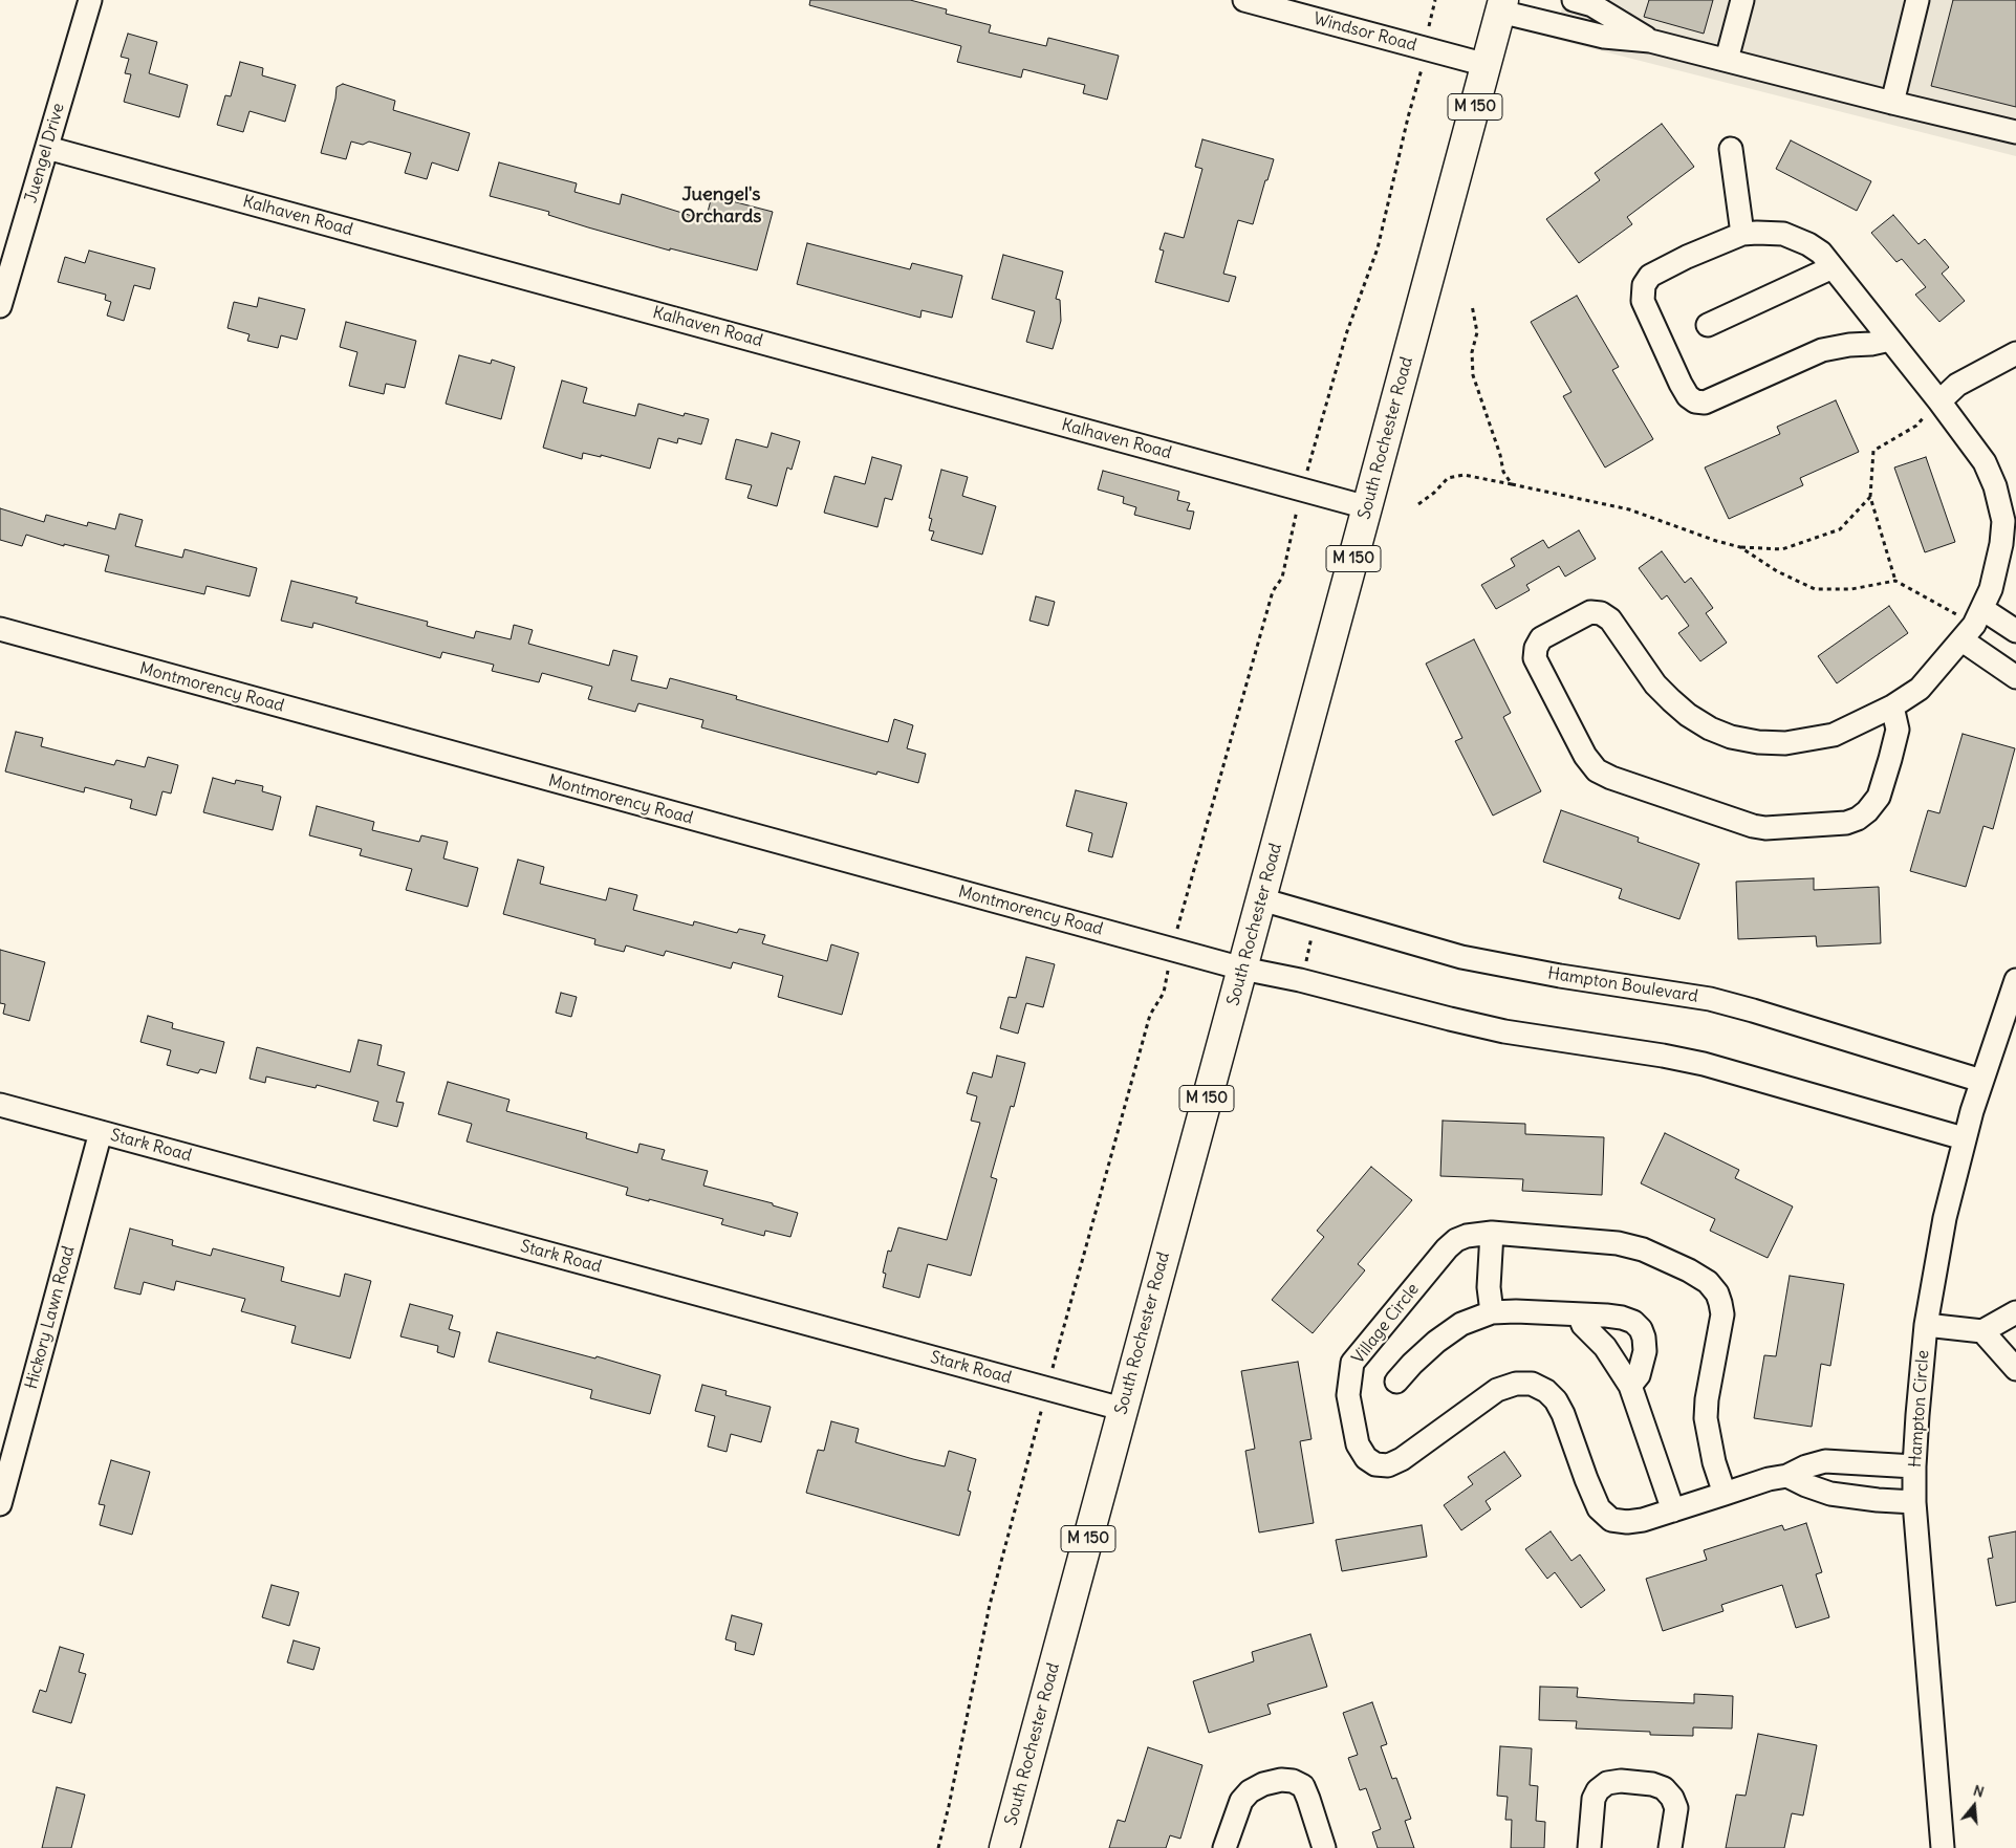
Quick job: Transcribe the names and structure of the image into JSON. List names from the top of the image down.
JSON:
{
  "streets": {
    "main road": ["M 150", "South Rochester Road"],
    "street": [
      "Windsor Road",
      "Juengel Drive",
      "Kalhaven Road",
      "Montmorency Road",
      "Hampton Boulevard",
      "Stark Road",
      "Hickory Lawn Road",
      "Village Circle",
      "Hampton Circle"
    ]
  },
  "crossings": [
    ["Windsor Road", "South Rochester Road"],
    ["Juengel Drive", "Kalhaven Road"],
    ["Kalhaven Road", "South Rochester Road"],
    ["South Rochester Road", "Montmorency Road"],
    ["South Rochester Road", "Hampton Boulevard"],
    ["South Rochester Road", "Stark Road"],
    ["Hampton Boulevard", "Hampton Circle"],
    ["Stark Road", "Hickory Lawn Road"],
    ["Village Circle", "Hampton Circle"]
  ],
  "districts": ["Juengel's Orchards"],
  "north": "top"
}
